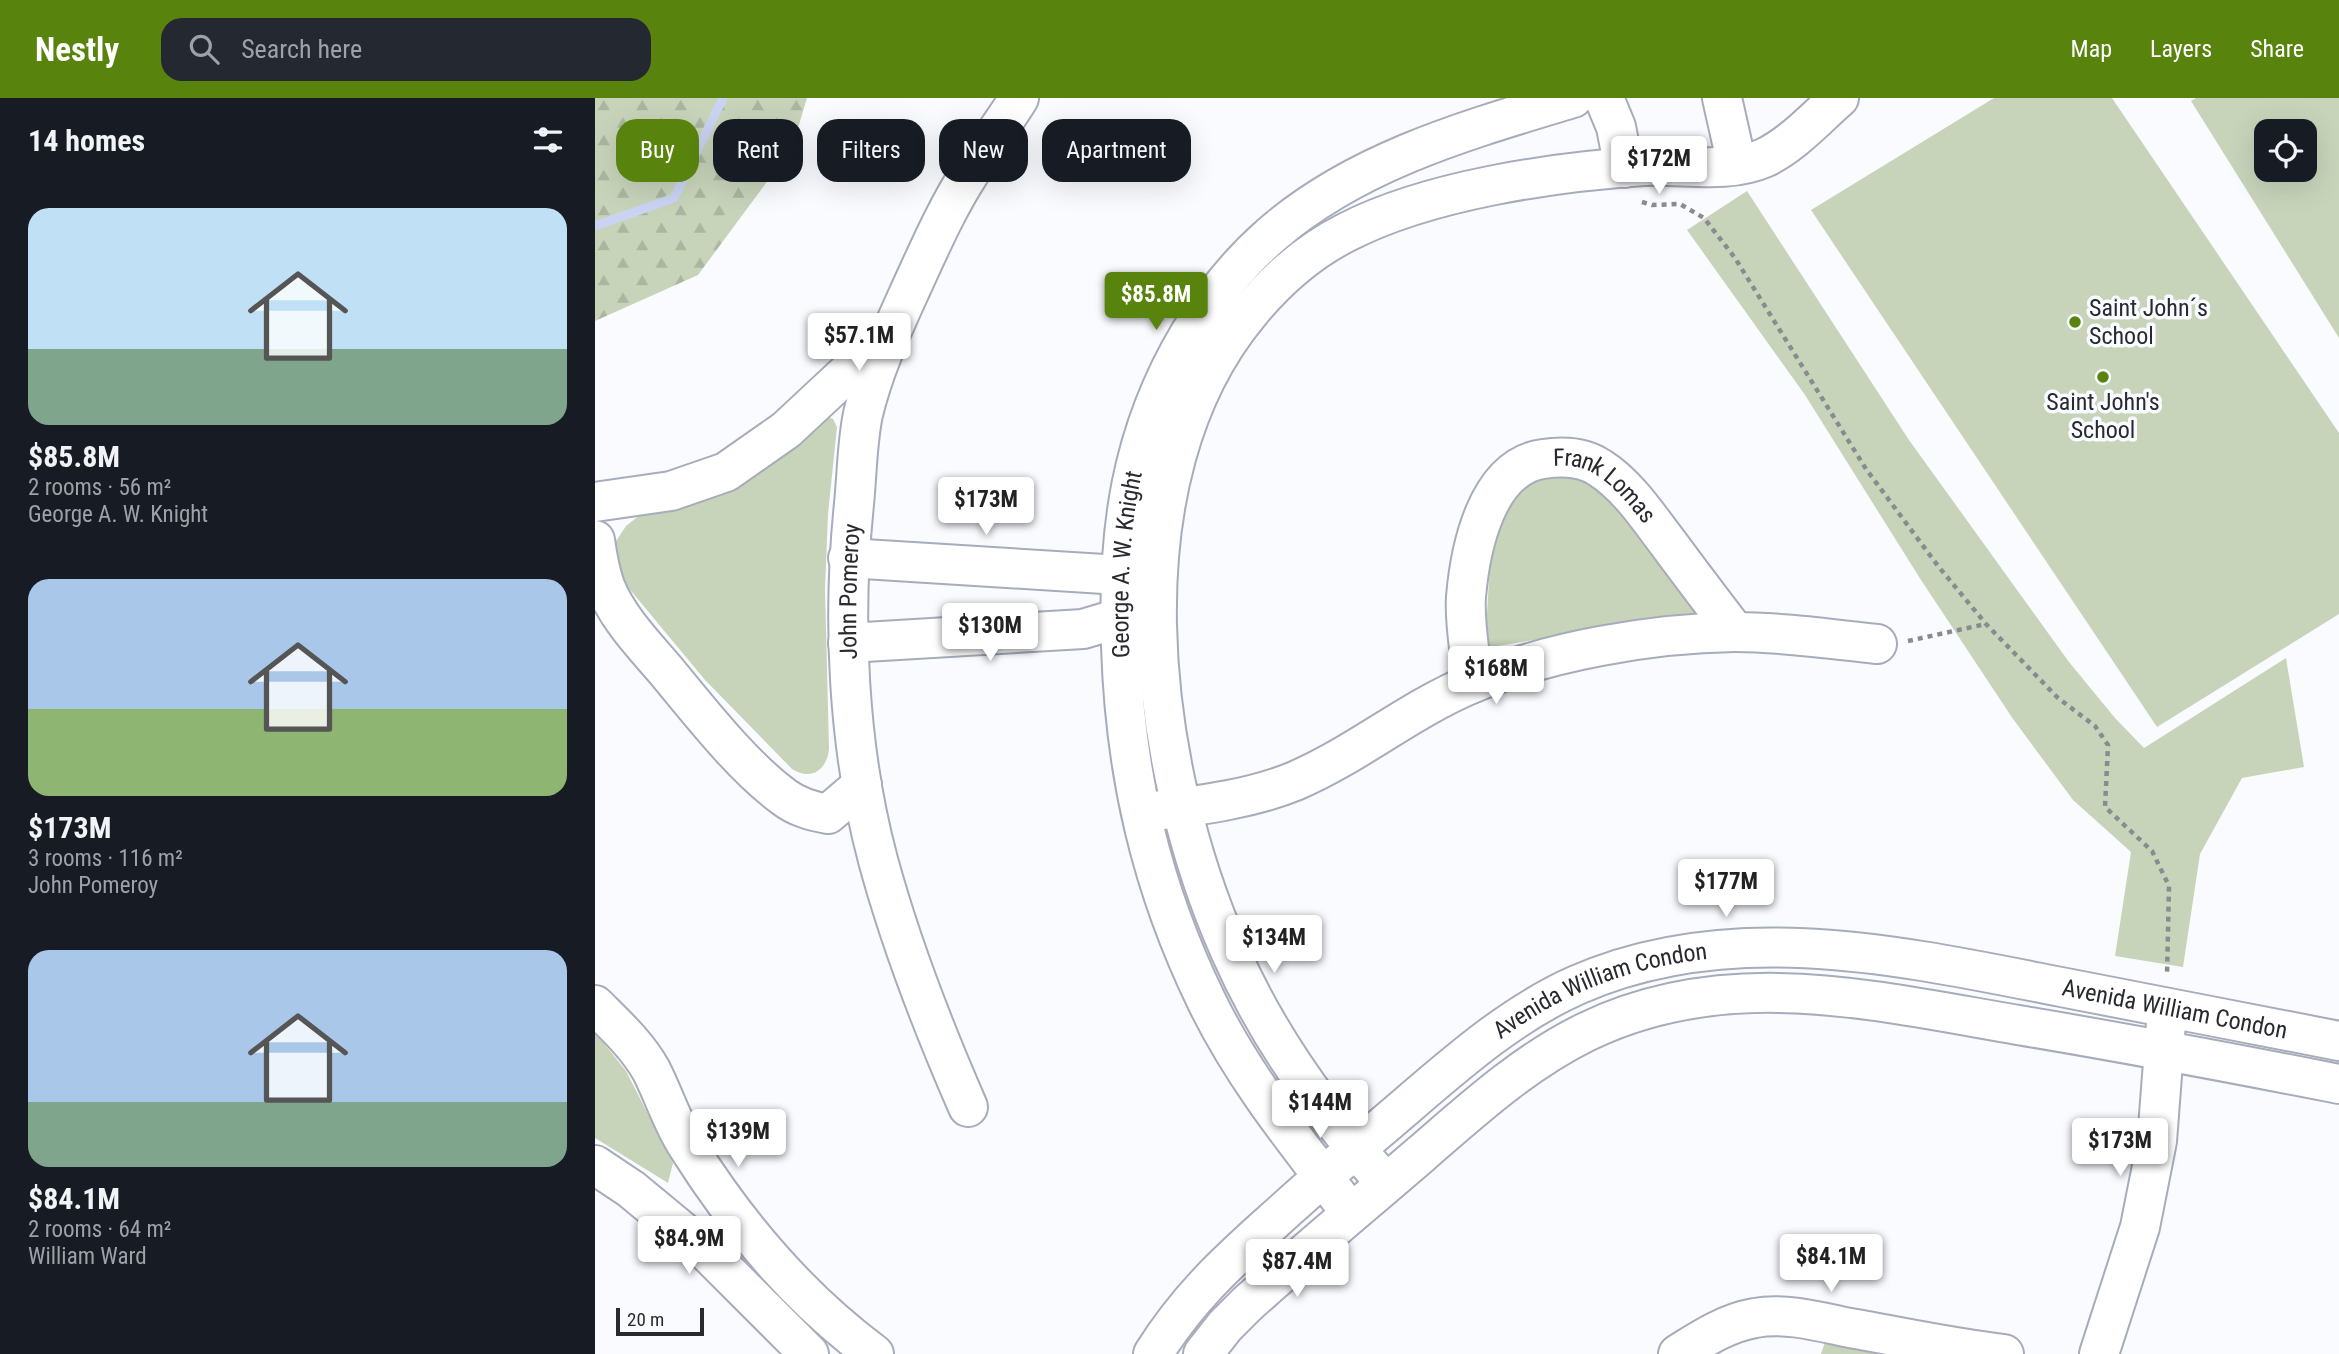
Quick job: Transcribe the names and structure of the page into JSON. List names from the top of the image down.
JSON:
{
  "streets": {
    "street": [
      "Frank Lomas",
      "George A. W. Knight",
      "John Pomeroy",
      "Avenida William Condon"
    ]
  },
  "crossings": [
    ["George A. W. Knight", "Avenida William Condon"]
  ],
  "places": ["Saint John´s School", "Saint John's School"],
  "scale_bar": "20 m",
  "page": {
    "header": "Nestly",
    "search": "Search here",
    "nav": ["Map", "Layers", "Share"],
    "heading": "14 homes",
    "chip": [
      "Buy",
      "Rent",
      "Filters",
      "New",
      "Apartment"
    ],
    "price": [
      "$172M",
      "$85.8M",
      "$57.1M",
      "$173M",
      "$130M",
      "$168M",
      "$177M",
      "$134M",
      "$144M",
      "$139M",
      "$173M",
      "$84.9M",
      "$84.1M",
      "$87.4M"
    ],
    "list": [
      {
        "name": "$85.8M",
        "note": "2 rooms · 56 m² · George A. W. Knight"
      },
      {
        "name": "$173M",
        "note": "3 rooms · 116 m² · John Pomeroy"
      },
      {
        "name": "$84.1M",
        "note": "2 rooms · 64 m² · William Ward"
      }
    ],
    "scale": "20 m"
  }
}
